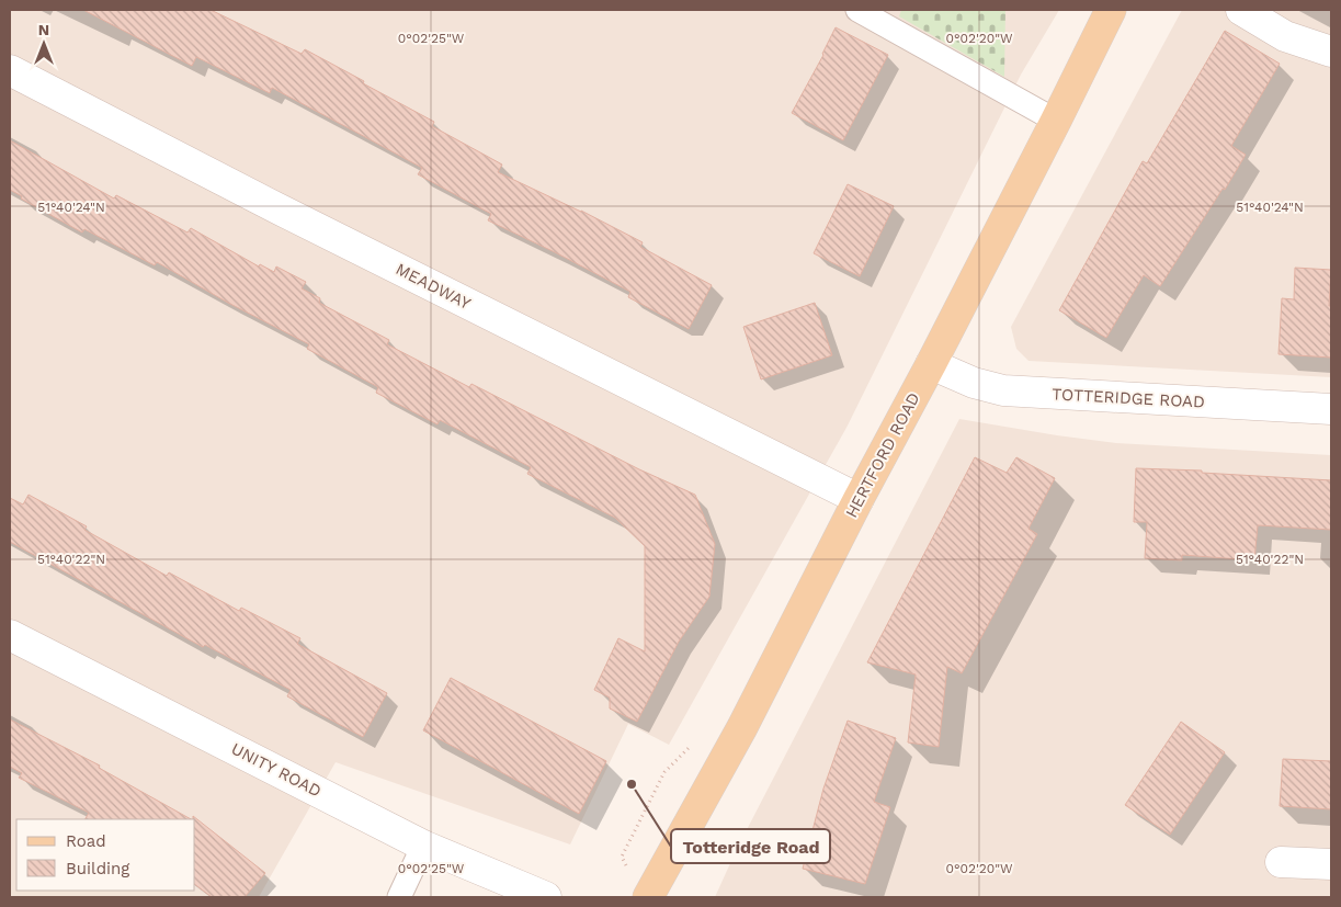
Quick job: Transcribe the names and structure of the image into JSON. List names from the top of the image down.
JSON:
{
  "streets": {
    "main road": ["HERTFORD ROAD"],
    "street": ["MEADWAY", "TOTTERIDGE ROAD", "UNITY ROAD"]
  },
  "crossings": [
    ["MEADWAY", "HERTFORD ROAD"],
    ["TOTTERIDGE ROAD", "HERTFORD ROAD"]
  ],
  "places": ["Totteridge Road"],
  "legend": ["Road", "Building"],
  "north": "top",
  "coordinates": [
    "0°02'25\"W",
    "0°02'20\"W",
    "51°40'24\"N",
    "51°40'22\"N"
  ]
}
